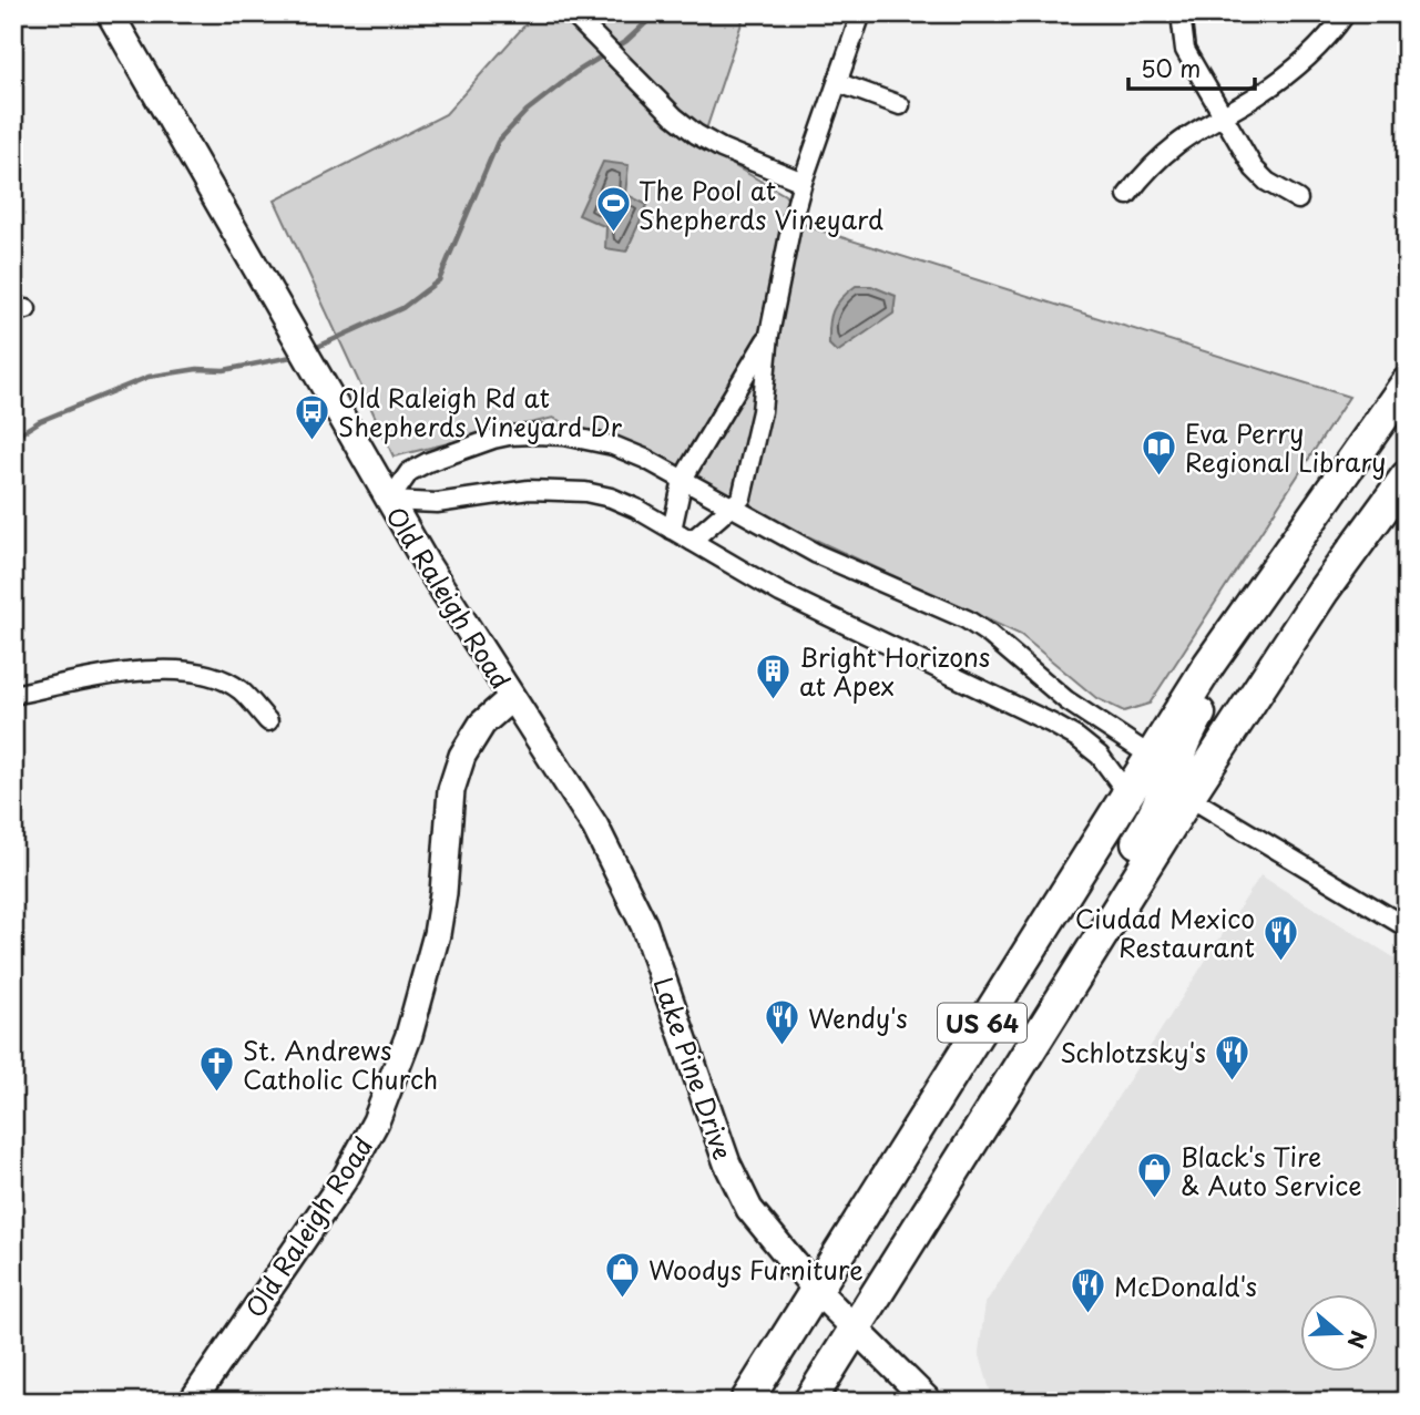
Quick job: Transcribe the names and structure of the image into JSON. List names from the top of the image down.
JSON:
{
  "streets": {
    "highway": ["US 64"],
    "main road": ["Old Raleigh Road", "Lake Pine Drive"]
  },
  "crossings": [
    ["Old Raleigh Road", "Lake Pine Drive"],
    ["US 64", "Lake Pine Drive"]
  ],
  "places": {
    "sports": ["The Pool at Shepherds Vineyard"],
    "bus stop": ["Old Raleigh Rd at Shepherds Vineyard Dr"],
    "library": ["Eva Perry Regional Library"],
    "building": ["Bright Horizons at Apex"],
    "restaurant": [
      "Ciudad Mexico Restaurant",
      "Wendy's",
      "Schlotzsky's",
      "McDonald's"
    ],
    "church": ["St. Andrews Catholic Church"],
    "shop": ["Black's Tire & Auto Service", "Woodys Furniture"]
  },
  "scale_bar": "50 m",
  "north": "right"
}
